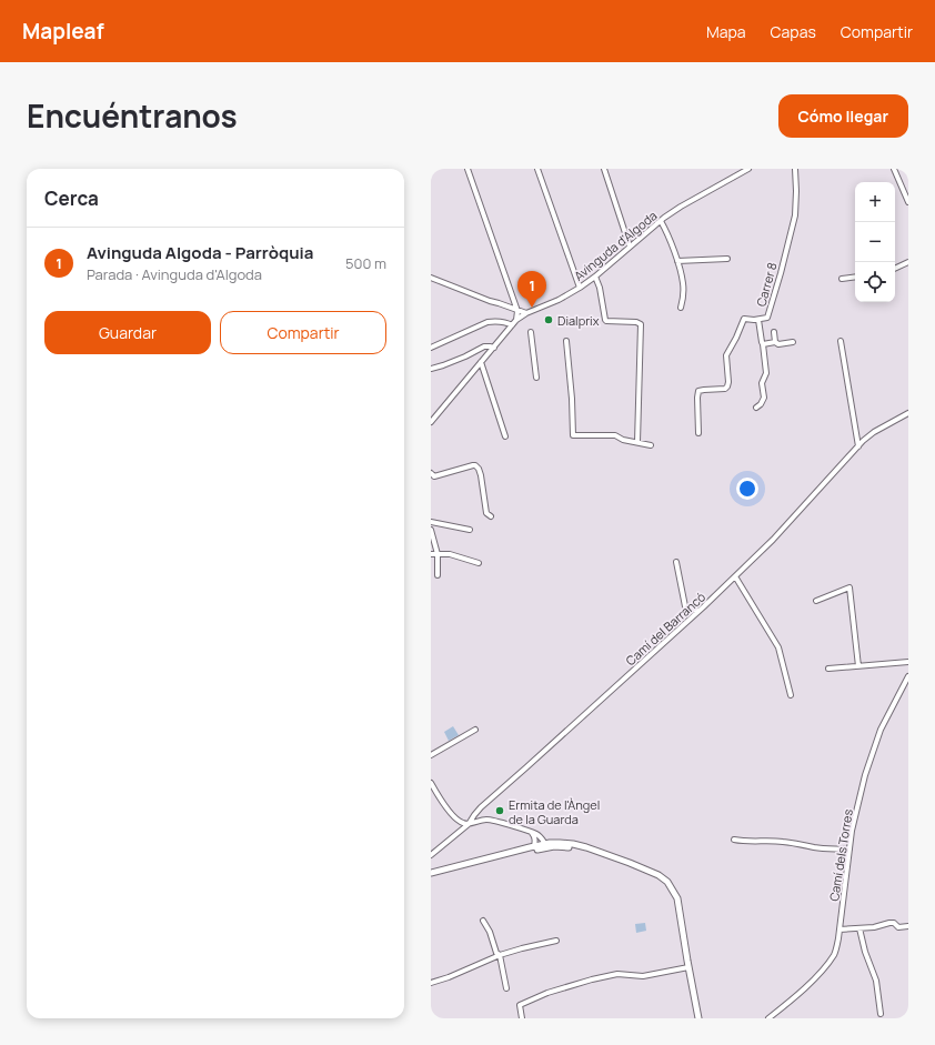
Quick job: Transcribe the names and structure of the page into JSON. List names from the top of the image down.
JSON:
{
  "streets": {
    "street": [
      "Avinguda d'Algoda",
      "Carrer 8",
      "Camí del Barrancó",
      "Camí dels Torres"
    ]
  },
  "places": ["Dialprix", "Ermita de l'Àngel de la Guarda"],
  "page": {
    "header": "Mapleaf",
    "nav": ["Mapa", "Capas", "Compartir"],
    "title": "Encuéntranos",
    "buttons": [
      "Cómo llegar",
      ["Guardar", "Compartir"]
    ],
    "heading": "Cerca",
    "map_buttons": ["+", "−"],
    "list": [
      {
        "mark": "1",
        "name": "Avinguda Algoda - Parròquia",
        "note": "Parada · Avinguda d'Algoda",
        "value": "500 m"
      }
    ],
    "pins": "1"
  }
}
